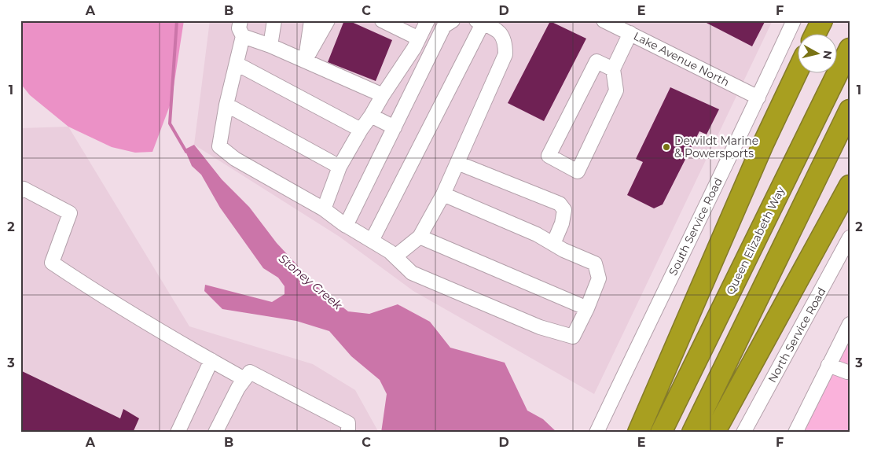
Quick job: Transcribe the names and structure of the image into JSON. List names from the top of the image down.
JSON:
{
  "streets": {
    "highway": ["Queen Elizabeth Way"],
    "street": ["Lake Avenue North", "South Service Road", "North Service Road"]
  },
  "crossings": [
    ["Lake Avenue North", "South Service Road"]
  ],
  "water": ["Stoney Creek"],
  "places": ["Dewildt Marine & Powersports"],
  "north": "right",
  "grid": {
    "columns": [
      "A",
      "B",
      "C",
      "D",
      "E",
      "F"
    ],
    "rows": ["1", "2", "3"]
  }
}
